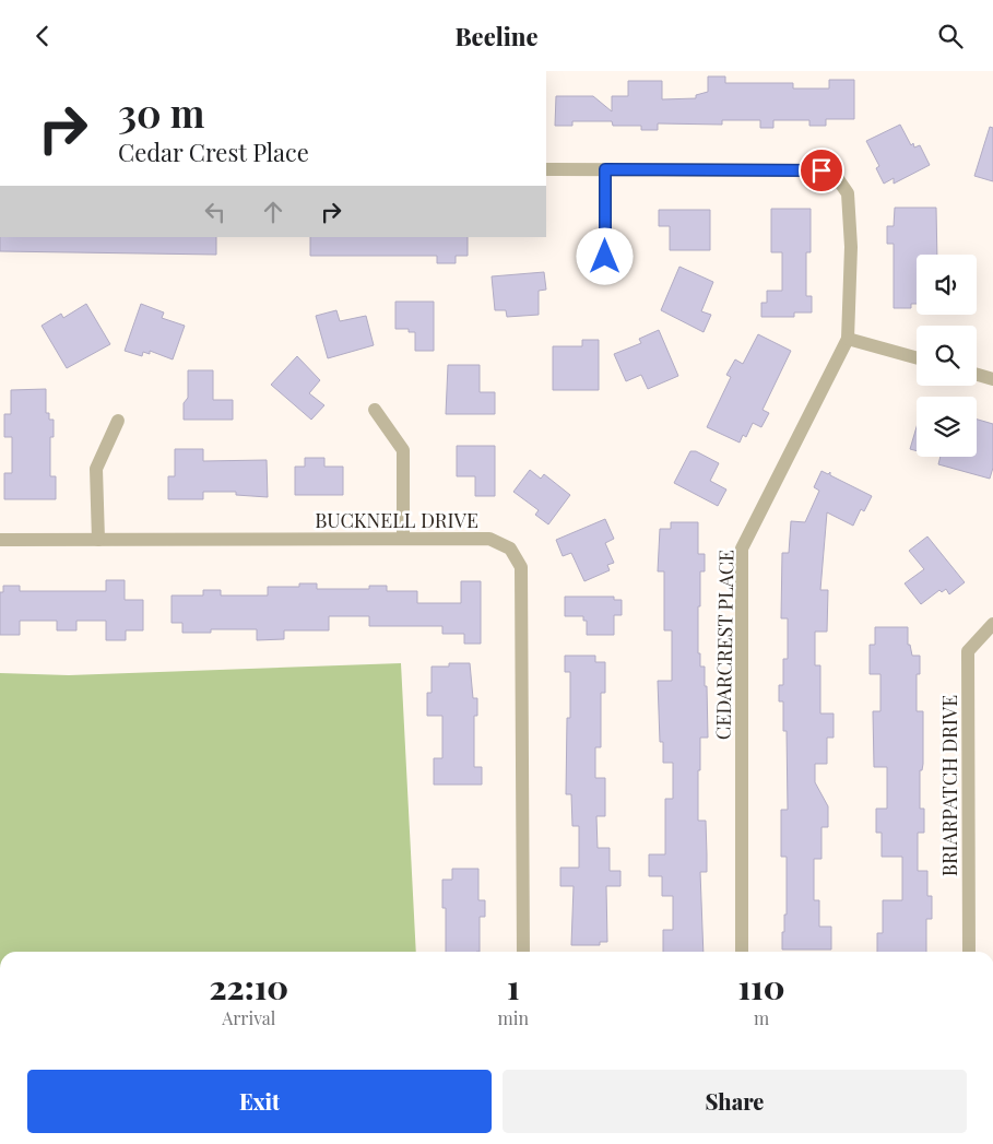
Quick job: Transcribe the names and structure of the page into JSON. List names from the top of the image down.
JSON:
{
  "streets": {
    "street": ["BUCKNELL DRIVE", "CEDARCREST PLACE", "BRIARPATCH DRIVE"]
  },
  "page": {
    "header": "Beeline",
    "turn": ["30 m", "Cedar Crest Place"],
    "eta": [
      "22:10",
      "Arrival",
      "1",
      "min",
      "110",
      "m"
    ],
    "buttons": ["Exit", "Share"]
  }
}
